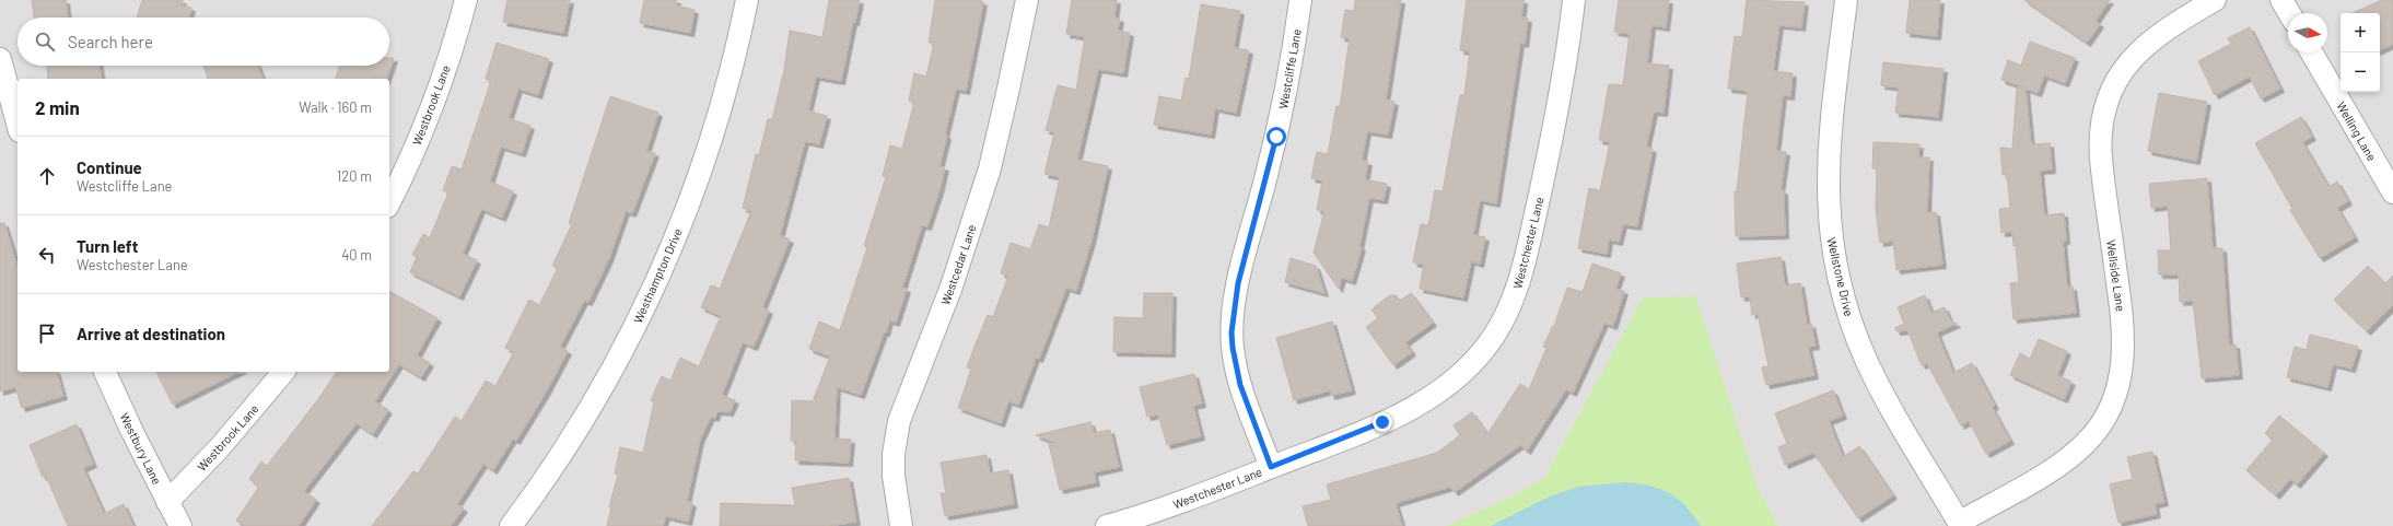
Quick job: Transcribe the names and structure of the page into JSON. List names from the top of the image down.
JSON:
{
  "streets": {
    "street": [
      "Westcliffe Lane",
      "Westbrook Lane",
      "Welling Lane",
      "Westchester Lane",
      "Westcedar Lane",
      "Westhampton Drive",
      "Wellside Lane",
      "Wellstone Drive",
      "Westbury Lane"
    ]
  },
  "crossings": [
    ["Westcliffe Lane", "Westchester Lane"],
    ["Westbrook Lane", "Westbury Lane"],
    ["Wellside Lane", "Wellstone Drive"]
  ],
  "north": "right",
  "page": {
    "map_buttons": ["+", "−"],
    "search": "Search here",
    "heading": ["2 min", "Walk · 160 m"],
    "list": [
      ["Continue", "Westcliffe Lane", "120 m"],
      ["Turn left", "Westchester Lane", "40 m"],
      "Arrive at destination"
    ]
  }
}
